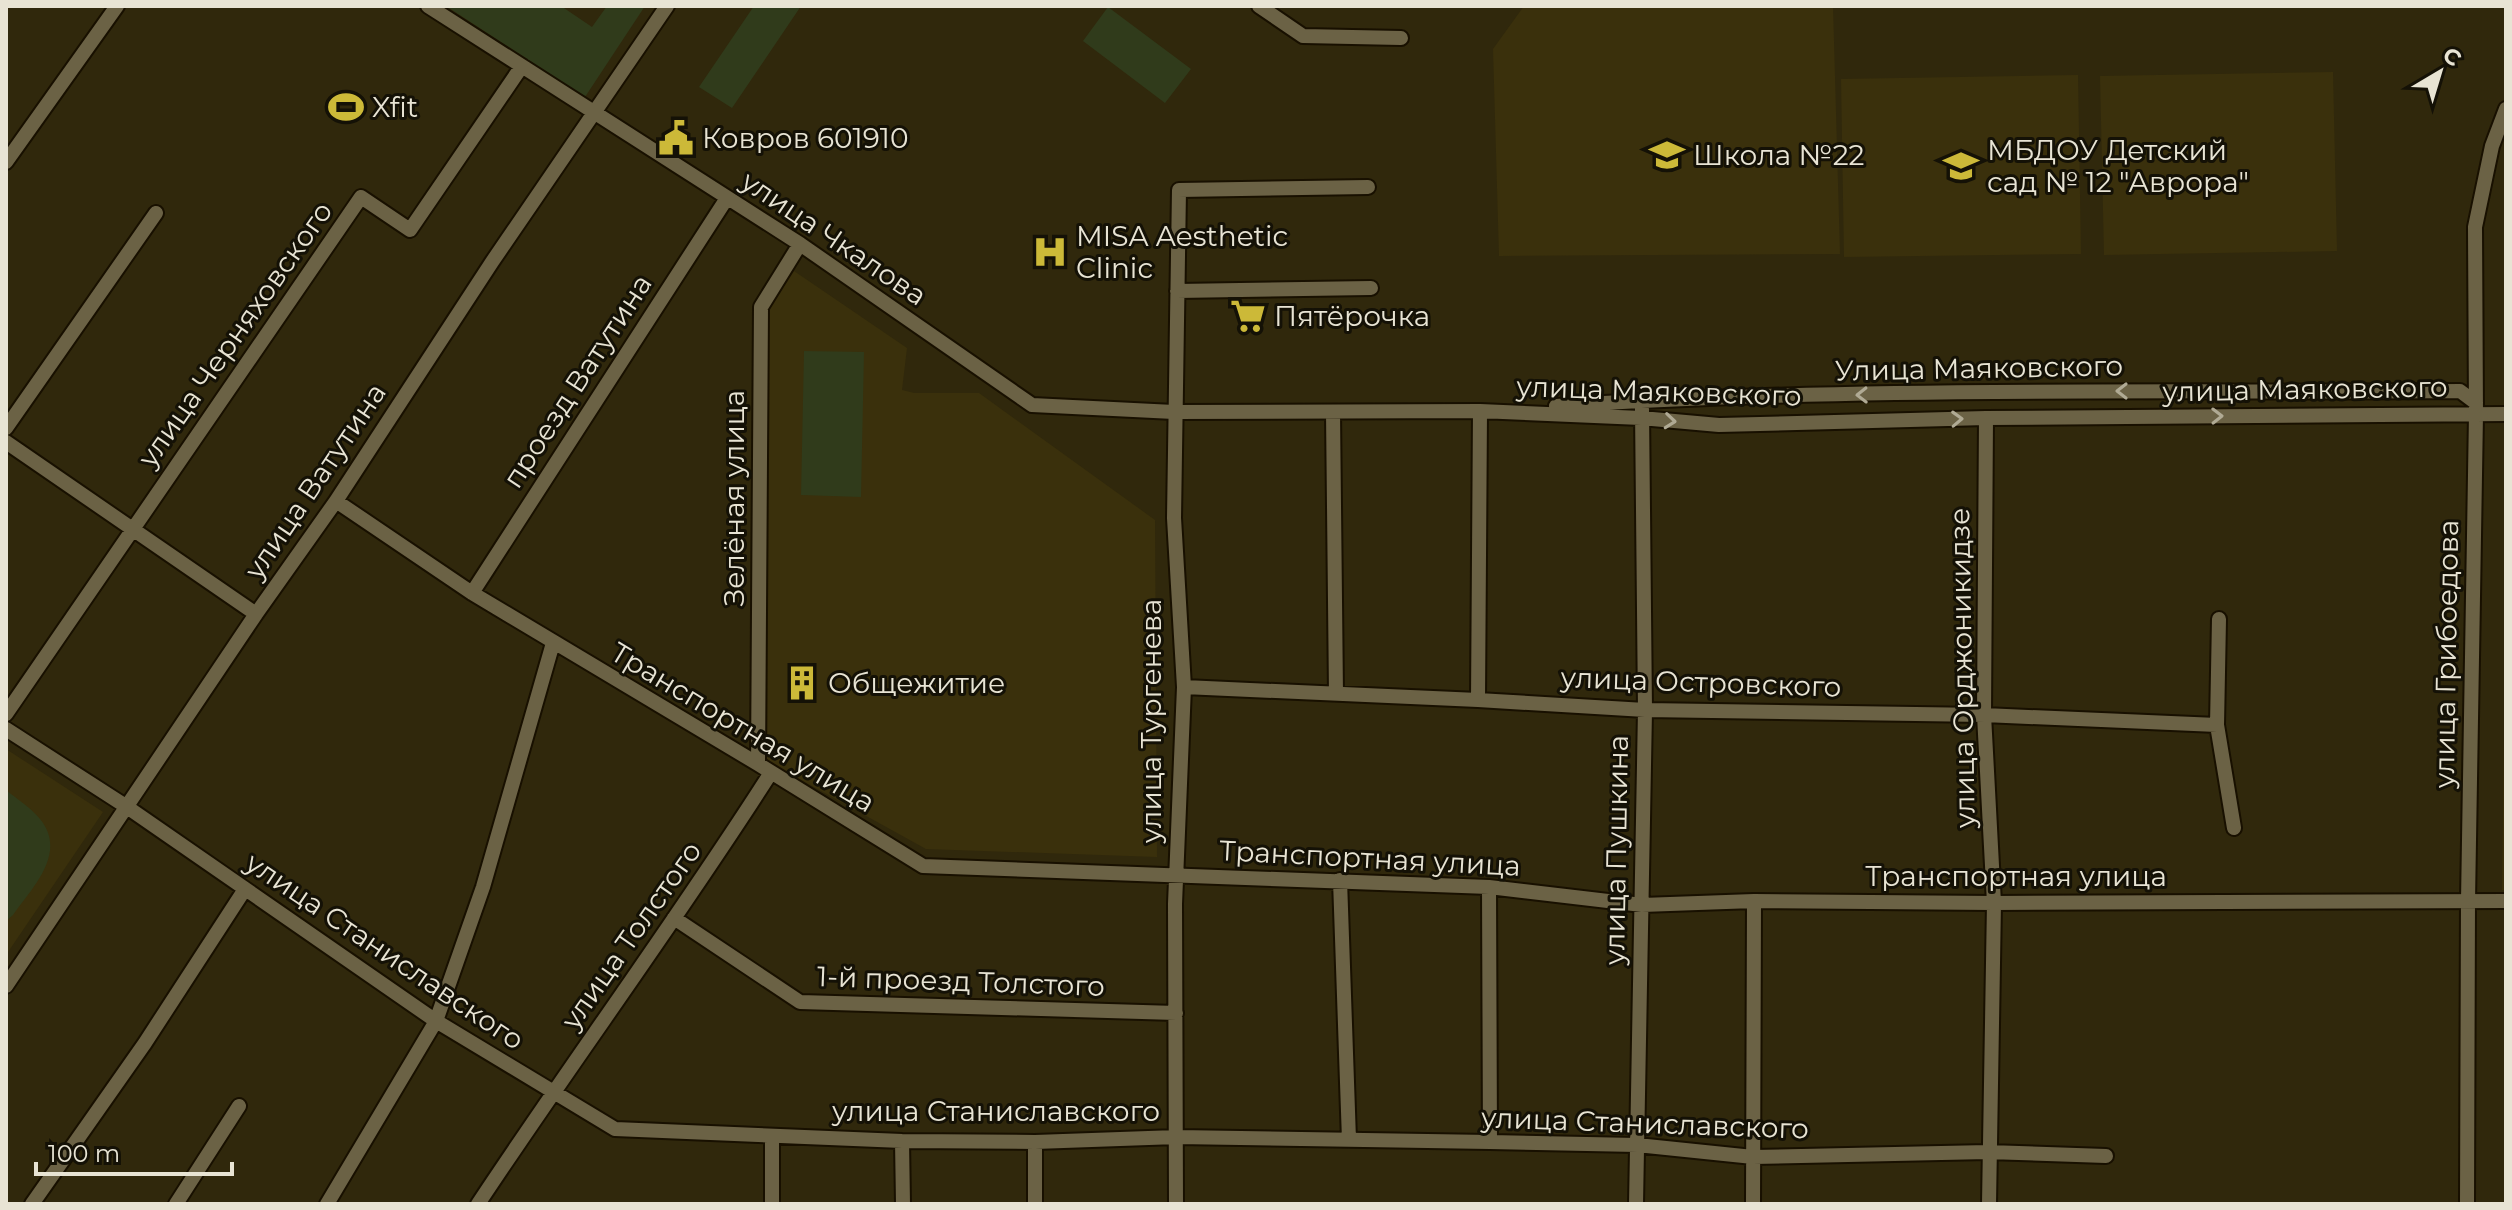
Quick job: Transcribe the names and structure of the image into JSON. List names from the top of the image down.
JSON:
{
  "streets": {
    "street": [
      "улица Чкалова",
      "улица Черняховского",
      "Улица Маяковского",
      "проезд Ватутина",
      "улица Маяковского",
      "улица Ватутина",
      "Зелёная улица",
      "улица Грибоедова",
      "улица Орджоникидзе",
      "улица Островского",
      "улица Тургенева",
      "Транспортная улица",
      "улица Пушкина",
      "улица Толстого",
      "улица Станиславского",
      "1-й проезд Толстого"
    ]
  },
  "crossings": [
    ["улица Чкалова", "улица Черняховского"],
    ["улица Чкалова", "проезд Ватутина"],
    ["улица Чкалова", "улица Маяковского"],
    ["улица Чкалова", "улица Ватутина"],
    ["улица Чкалова", "Зелёная улица"],
    ["Улица Маяковского", "улица Маяковского"],
    ["Улица Маяковского", "улица Грибоедова"],
    ["Улица Маяковского", "улица Пушкина"],
    ["проезд Ватутина", "Транспортная улица"],
    ["улица Маяковского", "улица Грибоедова"],
    ["улица Маяковского", "улица Орджоникидзе"],
    ["улица Маяковского", "улица Тургенева"],
    ["улица Маяковского", "улица Пушкина"],
    ["улица Ватутина", "Транспортная улица"],
    ["улица Ватутина", "улица Станиславского"],
    ["Зелёная улица", "Транспортная улица"],
    ["улица Грибоедова", "Транспортная улица"],
    ["улица Орджоникидзе", "улица Островского"],
    ["улица Орджоникидзе", "Транспортная улица"],
    ["улица Орджоникидзе", "улица Станиславского"],
    ["улица Островского", "улица Тургенева"],
    ["улица Островского", "улица Пушкина"],
    ["улица Тургенева", "Транспортная улица"],
    ["улица Тургенева", "улица Станиславского"],
    ["улица Тургенева", "1-й проезд Толстого"],
    ["Транспортная улица", "улица Пушкина"],
    ["Транспортная улица", "улица Толстого"],
    ["улица Пушкина", "улица Станиславского"],
    ["улица Толстого", "улица Станиславского"],
    ["улица Толстого", "1-й проезд Толстого"]
  ],
  "one_way": ["Улица Маяковского", "улица Маяковского"],
  "places": {
    "sports": ["Xfit"],
    "public building": ["Ковров 601910"],
    "school or university": ["Школа №22", "МБДОУ Детский сад № 12 \"Аврора\""],
    "hospital": ["MISA Aesthetic Clinic"],
    "supermarket": ["Пятёрочка"],
    "building": ["Общежитие"]
  },
  "scale_bar": "100 m",
  "north": "top right"
}
